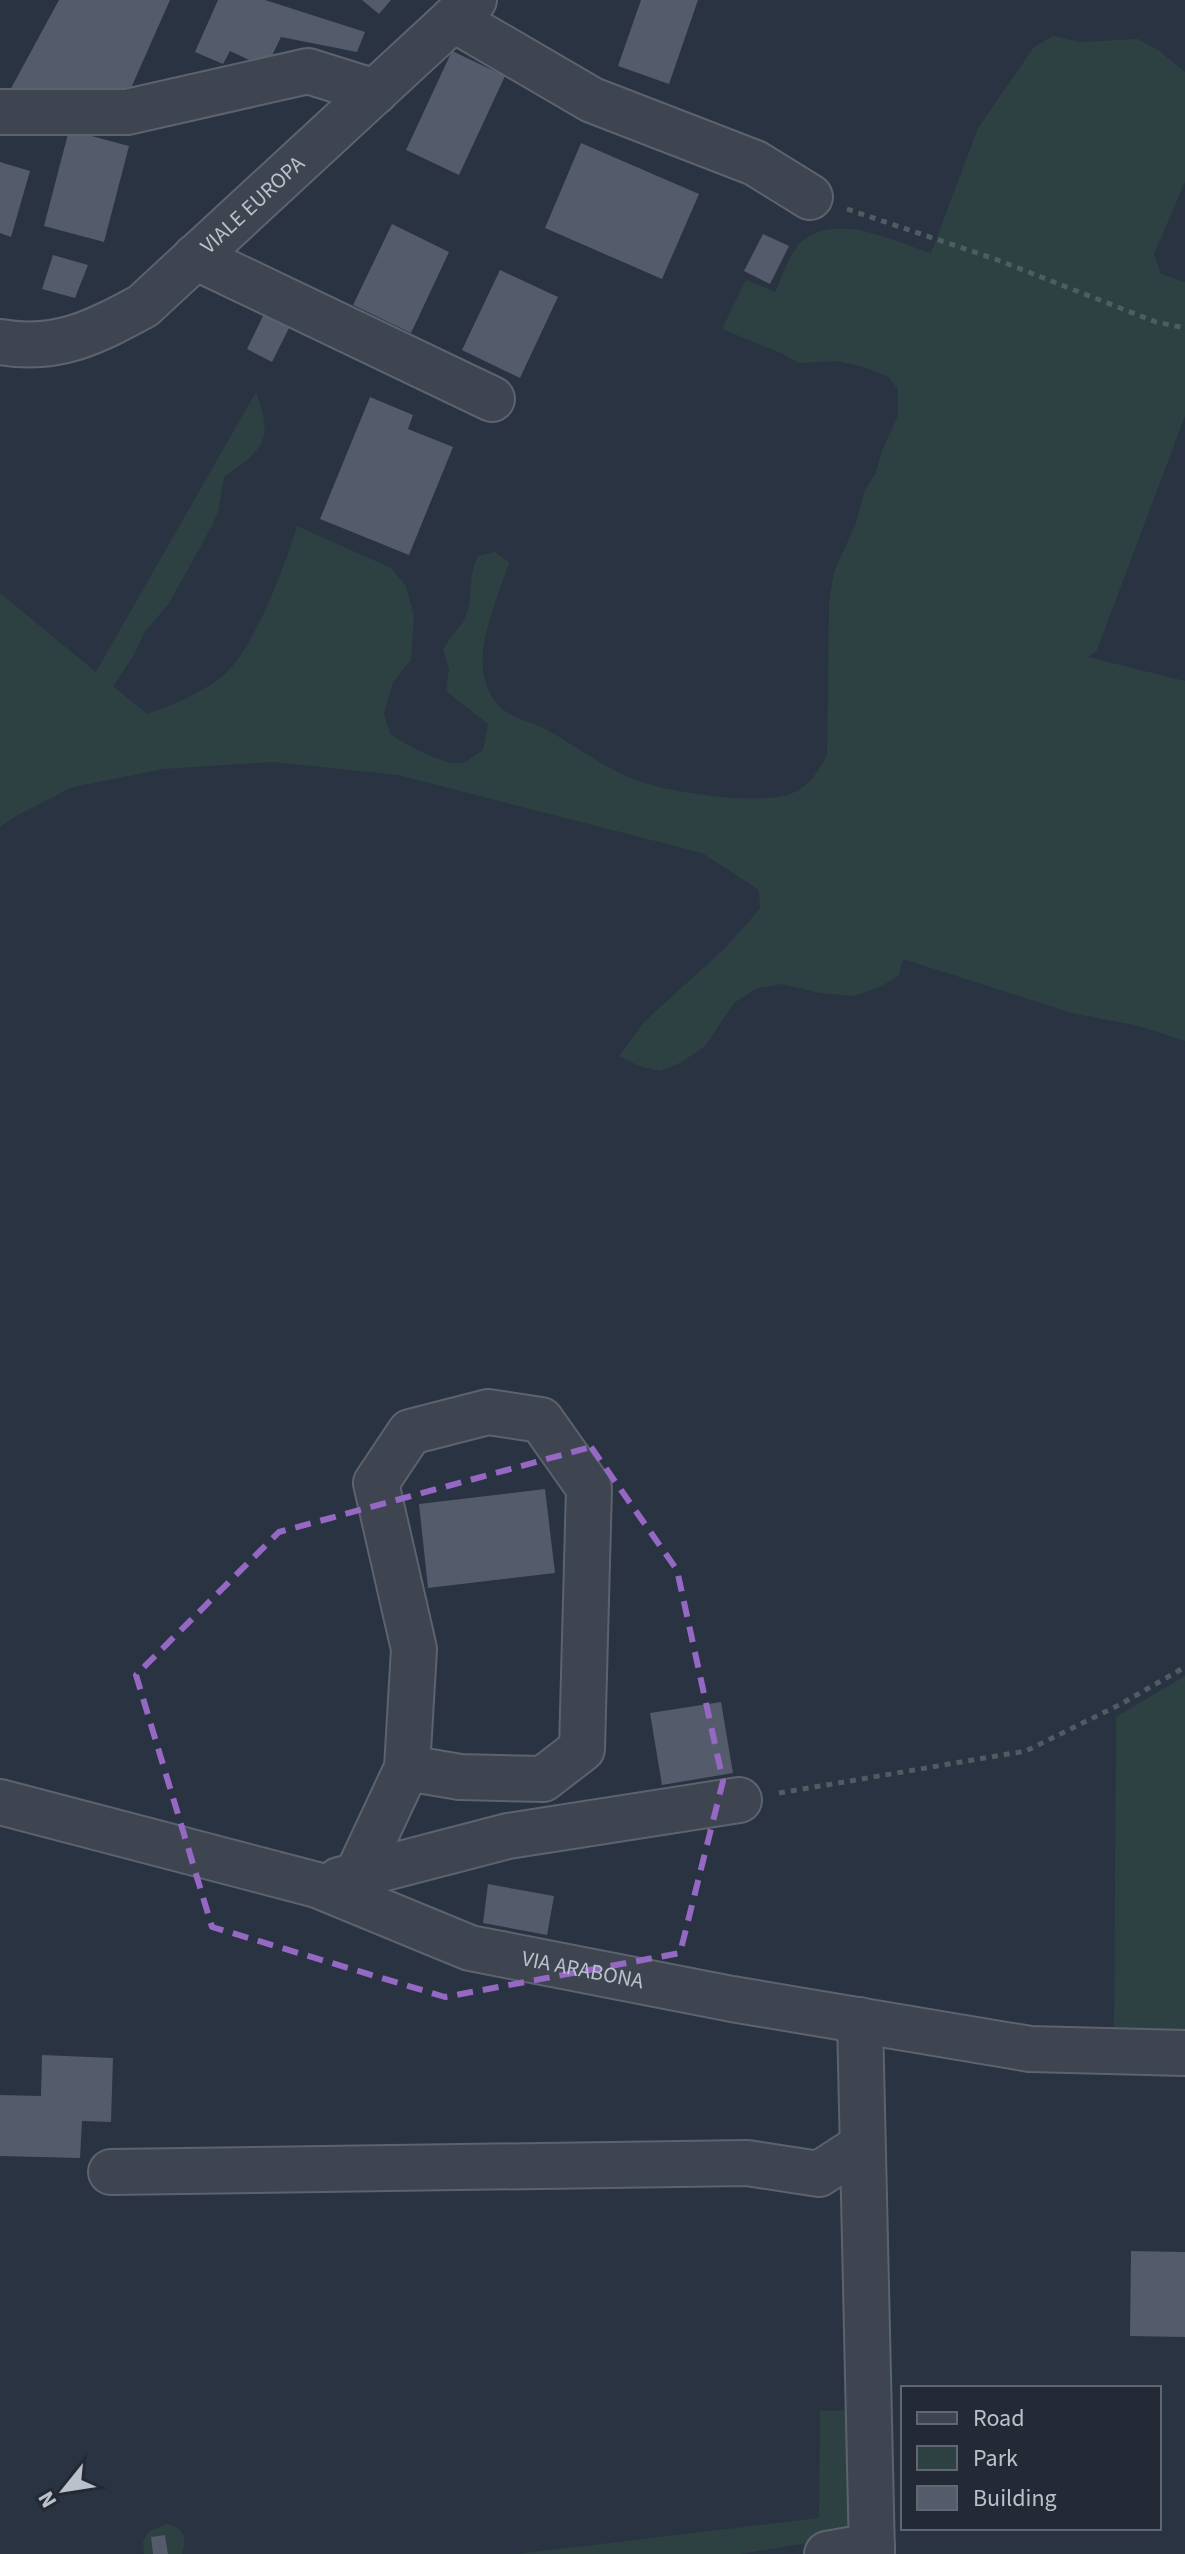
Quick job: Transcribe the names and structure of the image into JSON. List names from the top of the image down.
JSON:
{
  "streets": {
    "street": ["VIALE EUROPA", "VIA ARABONA"]
  },
  "legend": ["Road", "Park", "Building"],
  "north": "bottom left"
}
